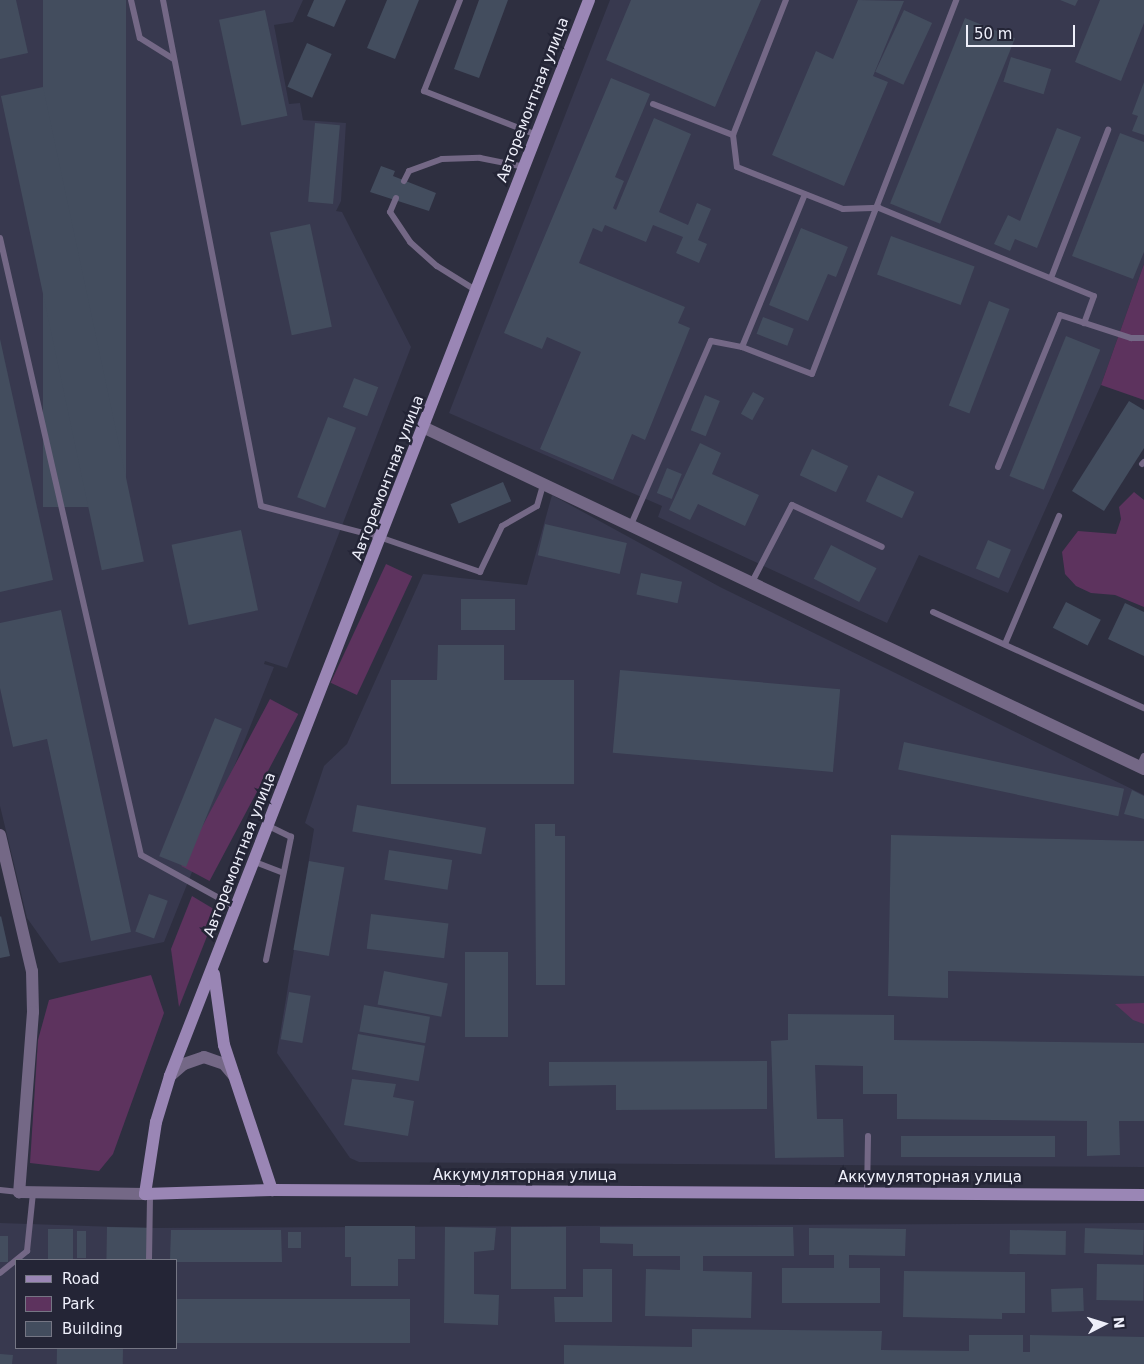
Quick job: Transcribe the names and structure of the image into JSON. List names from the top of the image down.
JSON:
{
  "streets": {
    "street": ["Авторемонтная улица", "Аккумуляторная улица"]
  },
  "legend": ["Road", "Park", "Building"],
  "scale_bar": "50 m",
  "north": "right"
}
